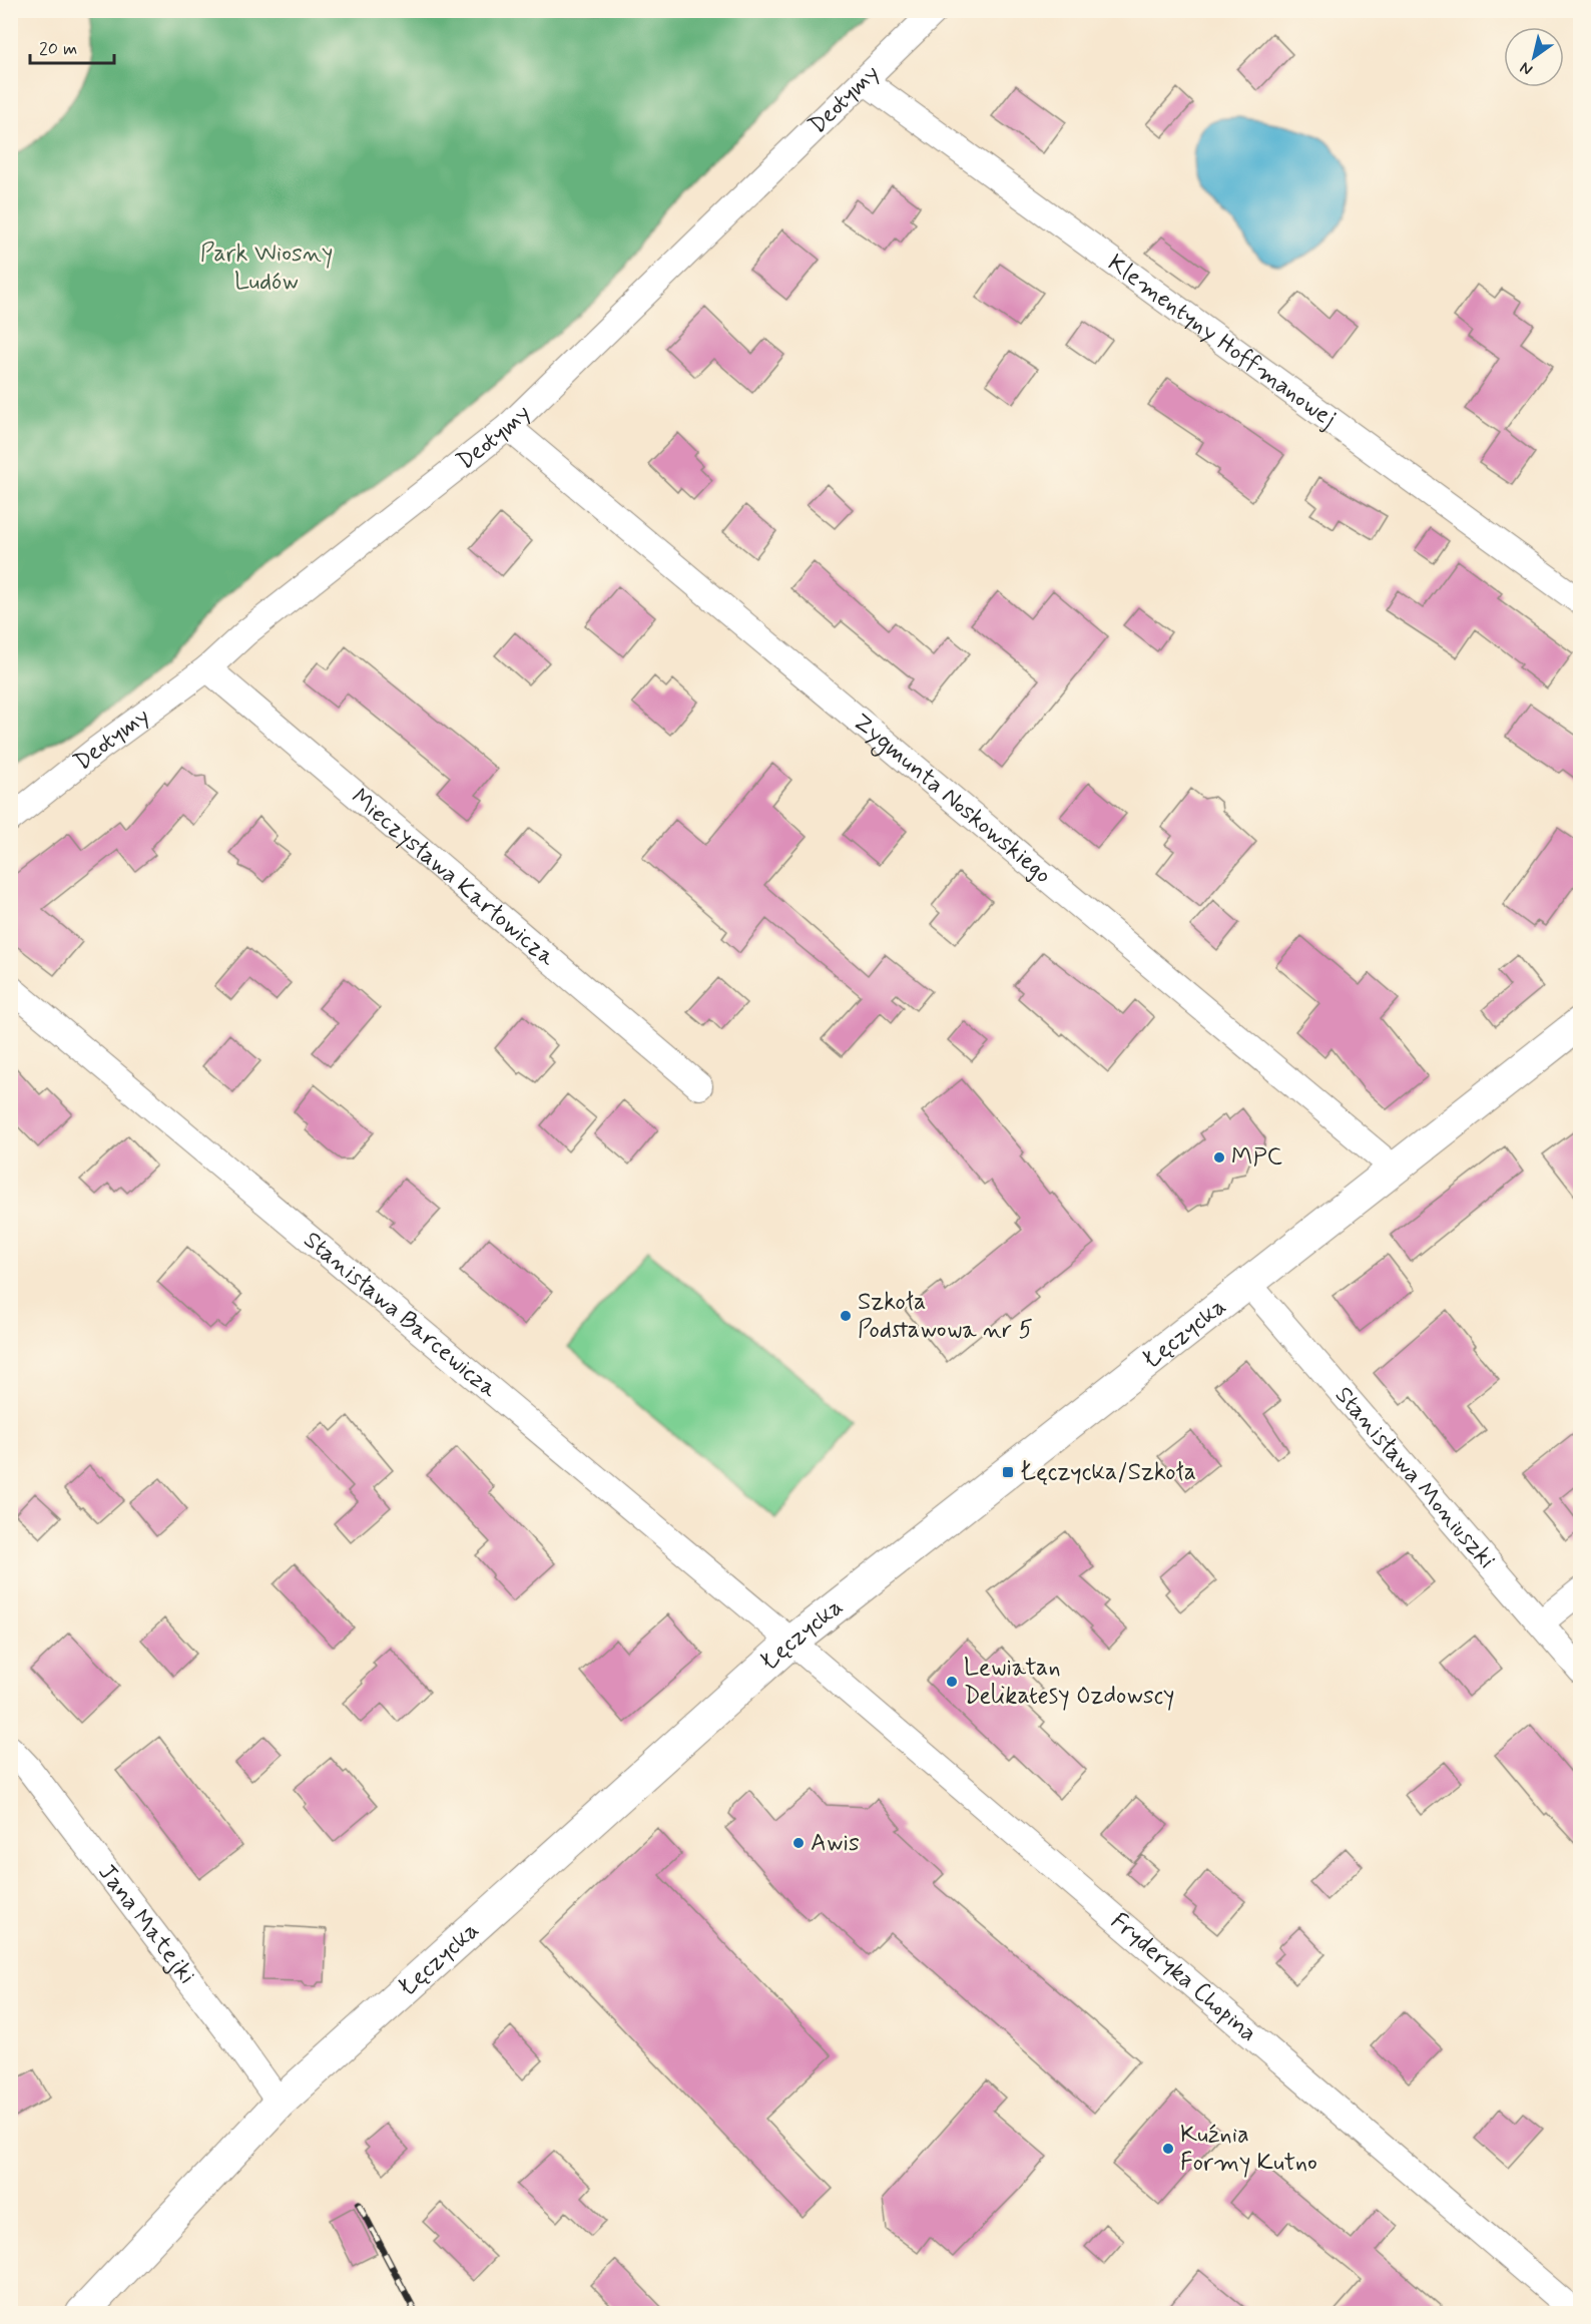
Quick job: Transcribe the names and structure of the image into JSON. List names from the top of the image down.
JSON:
{
  "streets": {
    "street": [
      "Deotymy",
      "Klementyny Hoffmanowej",
      "Zygmunta Noskowskiego",
      "Mieczysława Karłowicza",
      "Stanisława Barcewicza",
      "Łęczycka",
      "Stanisława Moniuszki",
      "Jana Matejki",
      "Fryderyka Chopina"
    ]
  },
  "crossings": [
    ["Deotymy", "Klementyny Hoffmanowej"],
    ["Deotymy", "Zygmunta Noskowskiego"],
    ["Deotymy", "Mieczysława Karłowicza"],
    ["Zygmunta Noskowskiego", "Łęczycka"],
    ["Stanisława Barcewicza", "Łęczycka"],
    ["Stanisława Barcewicza", "Fryderyka Chopina"],
    ["Łęczycka", "Stanisława Moniuszki"],
    ["Łęczycka", "Jana Matejki"],
    ["Łęczycka", "Fryderyka Chopina"]
  ],
  "parks": ["Park Wiosny Ludów"],
  "places": {
    "other": [
      "MPC",
      "Szkoła Podstawowa nr 5",
      "Lewiatan Delikatesy Ozdowscy",
      "Awis",
      "Kuźnia Formy Kutno"
    ],
    "transit": ["Łęczycka/Szkoła"]
  },
  "scale_bar": "20 m",
  "north": "bottom left"
}
